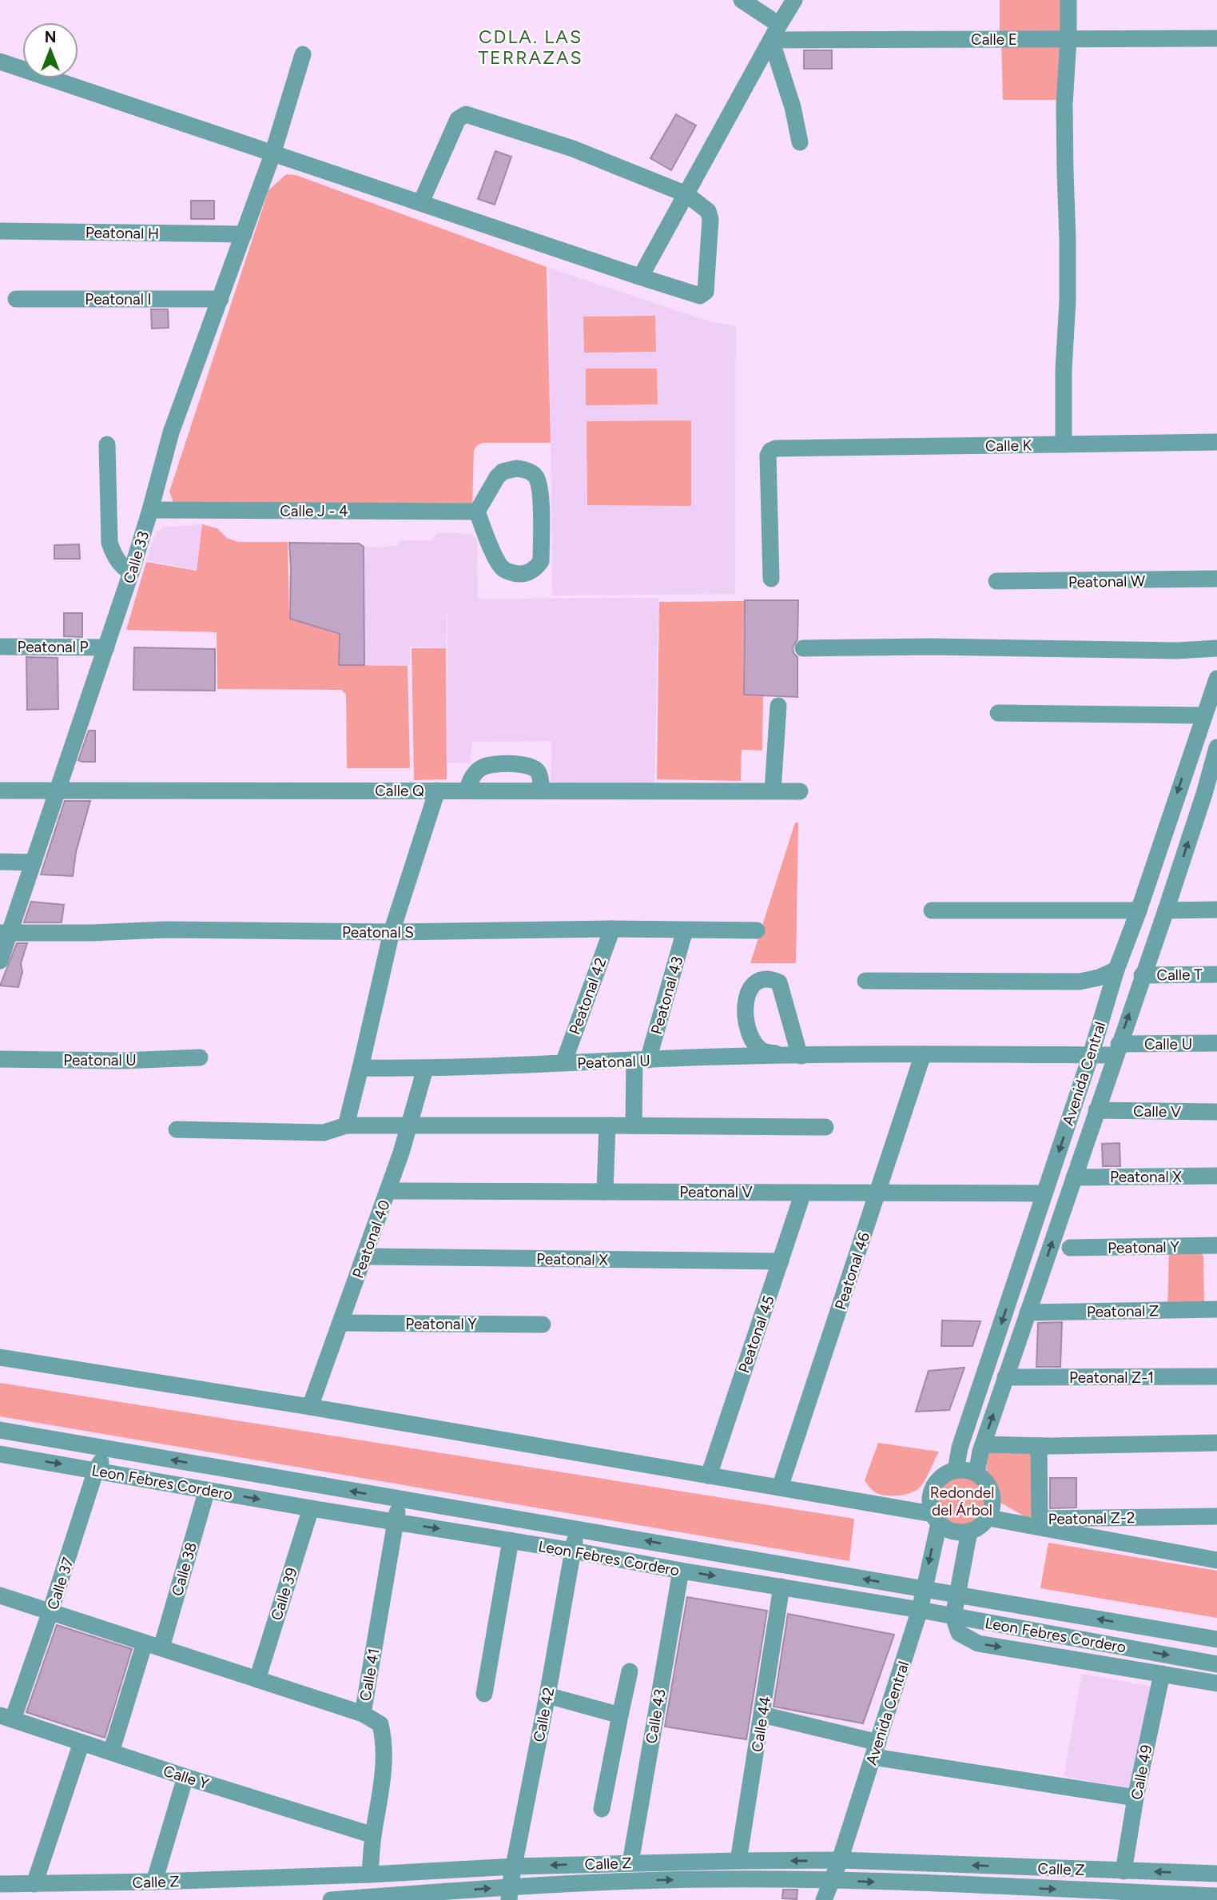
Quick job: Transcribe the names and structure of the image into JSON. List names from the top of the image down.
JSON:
{
  "streets": {
    "street": [
      "Calle E",
      "Peatonal H",
      "Peatonal I",
      "Calle K",
      "Calle J - 4",
      "Calle 33",
      "Peatonal W",
      "Peatonal P",
      "Calle Q",
      "Peatonal S",
      "Calle T",
      "Peatonal 43",
      "Peatonal 42",
      "Calle U",
      "Peatonal U",
      "Avenida Central",
      "Calle V",
      "Peatonal X",
      "Peatonal V",
      "Peatonal 40",
      "Peatonal Y",
      "Peatonal 46",
      "Peatonal Z",
      "Peatonal 45",
      "Peatonal Z-1",
      "Leon Febres Cordero",
      "Peatonal Z-2",
      "Calle 38",
      "Calle 37",
      "Calle 39",
      "Calle 41",
      "Calle 42",
      "Calle 43",
      "Calle 44",
      "Calle 49",
      "Calle Y",
      "Calle Z"
    ]
  },
  "crossings": [
    ["Peatonal H", "Calle 33"],
    ["Peatonal I", "Calle 33"],
    ["Calle J - 4", "Calle 33"],
    ["Calle 33", "Peatonal P"],
    ["Calle 33", "Calle Q"],
    ["Calle 33", "Peatonal S"],
    ["Peatonal S", "Peatonal 43"],
    ["Peatonal S", "Peatonal 42"],
    ["Calle T", "Avenida Central"],
    ["Peatonal 43", "Peatonal U"],
    ["Peatonal 42", "Peatonal U"],
    ["Calle U", "Peatonal U"],
    ["Calle U", "Avenida Central"],
    ["Calle U", "Peatonal 46"],
    ["Peatonal U", "Peatonal 40"],
    ["Avenida Central", "Calle V"],
    ["Avenida Central", "Peatonal X"],
    ["Avenida Central", "Peatonal V"],
    ["Avenida Central", "Peatonal Z"],
    ["Avenida Central", "Peatonal Z-1"],
    ["Avenida Central", "Leon Febres Cordero"],
    ["Avenida Central", "Calle Z"],
    ["Peatonal X", "Peatonal 40"],
    ["Peatonal X", "Peatonal 45"],
    ["Peatonal V", "Peatonal 40"],
    ["Peatonal V", "Peatonal 46"],
    ["Peatonal V", "Peatonal 45"],
    ["Peatonal 40", "Peatonal Y"],
    ["Leon Febres Cordero", "Calle 38"],
    ["Leon Febres Cordero", "Calle 37"],
    ["Leon Febres Cordero", "Calle 39"],
    ["Leon Febres Cordero", "Calle 41"],
    ["Leon Febres Cordero", "Calle 42"],
    ["Leon Febres Cordero", "Calle 43"],
    ["Leon Febres Cordero", "Calle 44"],
    ["Calle 38", "Calle Y"],
    ["Calle 37", "Calle Y"],
    ["Calle 41", "Calle Y"],
    ["Calle 41", "Calle Z"],
    ["Calle 42", "Calle Z"],
    ["Calle 43", "Calle Z"],
    ["Calle 44", "Calle Z"],
    ["Calle 49", "Calle Z"]
  ],
  "districts": ["CDLA. LAS TERRAZAS"],
  "parks": ["Redondel del Árbol"],
  "north": "top"
}
